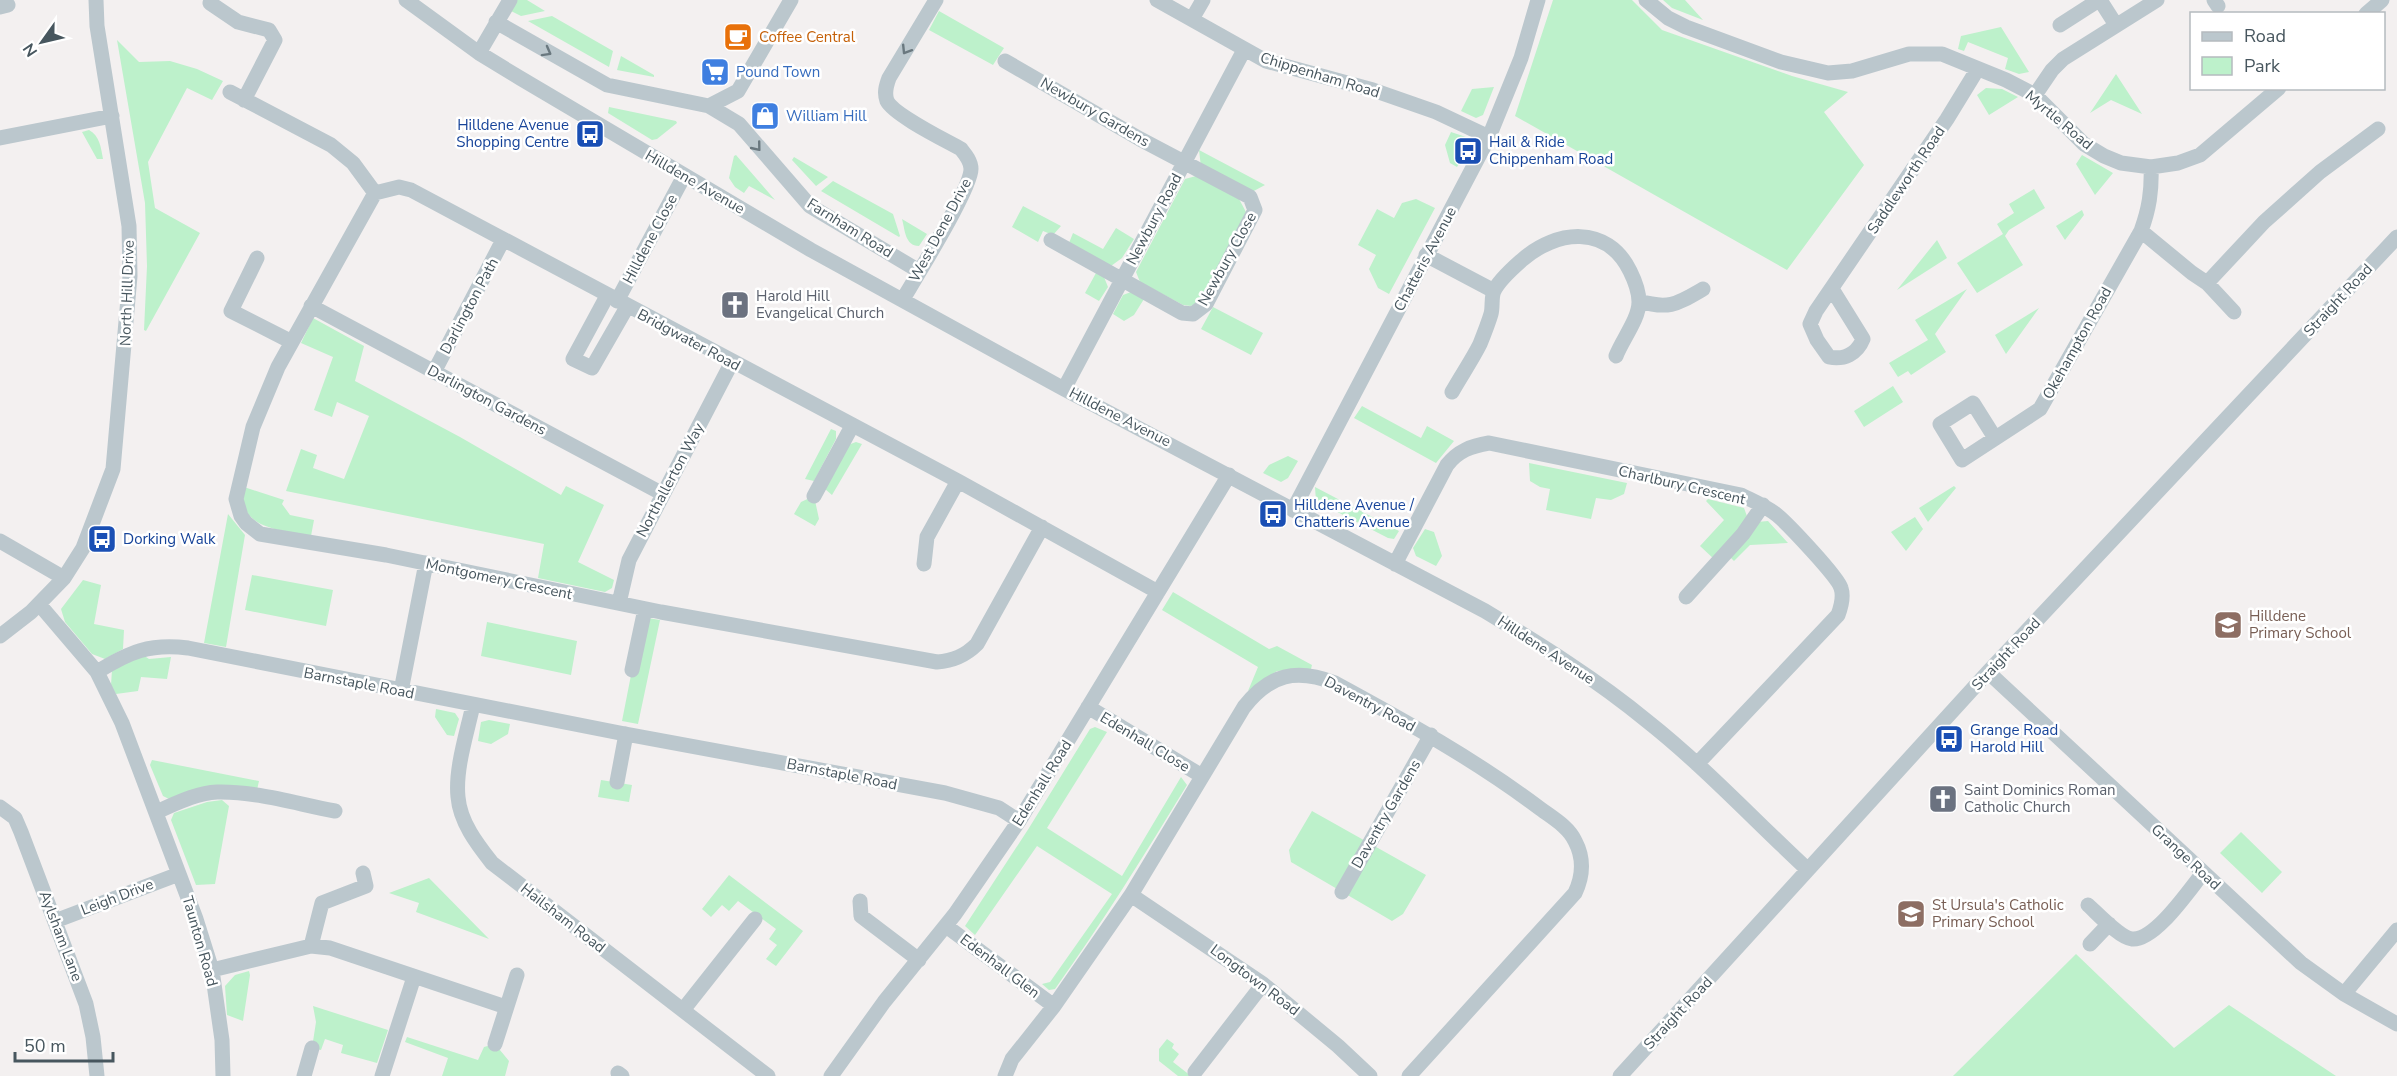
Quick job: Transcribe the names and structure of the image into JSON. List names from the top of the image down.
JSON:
{
  "streets": {
    "street": [
      "Chippenham Road",
      "Newbury Gardens",
      "Myrtle Road",
      "Saddleworth Road",
      "Hilldene Avenue",
      "Newbury Road",
      "Farnham Road",
      "West Dene Drive",
      "Hilldene Close",
      "Newbury Close",
      "Chatteris Avenue",
      "North Hill Drive",
      "Straight Road",
      "Darlington Path",
      "Bridgwater Road",
      "Okehampton Road",
      "Darlington Gardens",
      "Northallerton Way",
      "Charlbury Crescent",
      "Montgomery Crescent",
      "Barnstaple Road",
      "Daventry Road",
      "Edenhall Close",
      "Edenhall Road",
      "Daventry Gardens",
      "Grange Road",
      "Leigh Drive",
      "Hailsham Road",
      "Aylsham Lane",
      "Taunton Road",
      "Edenhall Glen",
      "Longtown Road"
    ]
  },
  "crossings": [
    ["Chippenham Road", "Newbury Road"],
    ["Chippenham Road", "Chatteris Avenue"],
    ["Newbury Gardens", "Newbury Road"],
    ["Newbury Gardens", "Newbury Close"],
    ["Myrtle Road", "Saddleworth Road"],
    ["Hilldene Avenue", "Newbury Road"],
    ["Hilldene Avenue", "West Dene Drive"],
    ["Hilldene Avenue", "Hilldene Close"],
    ["Hilldene Avenue", "Chatteris Avenue"],
    ["Hilldene Avenue", "Straight Road"],
    ["Hilldene Avenue", "Charlbury Crescent"],
    ["Hilldene Avenue", "Edenhall Road"],
    ["Newbury Road", "Newbury Close"],
    ["Farnham Road", "West Dene Drive"],
    ["Hilldene Close", "Bridgwater Road"],
    ["North Hill Drive", "Taunton Road"],
    ["Straight Road", "Grange Road"],
    ["Darlington Path", "Bridgwater Road"],
    ["Darlington Path", "Darlington Gardens"],
    ["Bridgwater Road", "Northallerton Way"],
    ["Bridgwater Road", "Montgomery Crescent"],
    ["Bridgwater Road", "Edenhall Road"],
    ["Darlington Gardens", "Northallerton Way"],
    ["Darlington Gardens", "Montgomery Crescent"],
    ["Northallerton Way", "Montgomery Crescent"],
    ["Barnstaple Road", "Edenhall Road"],
    ["Barnstaple Road", "Hailsham Road"],
    ["Barnstaple Road", "Taunton Road"],
    ["Daventry Road", "Edenhall Close"],
    ["Daventry Road", "Daventry Gardens"],
    ["Daventry Road", "Edenhall Glen"],
    ["Daventry Road", "Longtown Road"],
    ["Edenhall Close", "Edenhall Road"],
    ["Edenhall Road", "Edenhall Glen"],
    ["Leigh Drive", "Aylsham Lane"],
    ["Leigh Drive", "Taunton Road"]
  ],
  "one_way": ["Farnham Road"],
  "places": {
    "cafe": ["Coffee Central"],
    "supermarket": ["Pound Town"],
    "shop": ["William Hill"],
    "bus stop": [
      "Hilldene Avenue Shopping Centre",
      "Hail & Ride Chippenham Road",
      "Hilldene Avenue / Chatteris Avenue",
      "Dorking Walk",
      "Grange Road Harold Hill"
    ],
    "church": ["Harold Hill Evangelical Church", "Saint Dominics Roman Catholic Church"],
    "school or university": ["Hilldene Primary School", "St Ursula's Catholic Primary School"]
  },
  "legend": ["Road", "Park"],
  "scale_bar": "50 m",
  "north": "bottom left"
}
